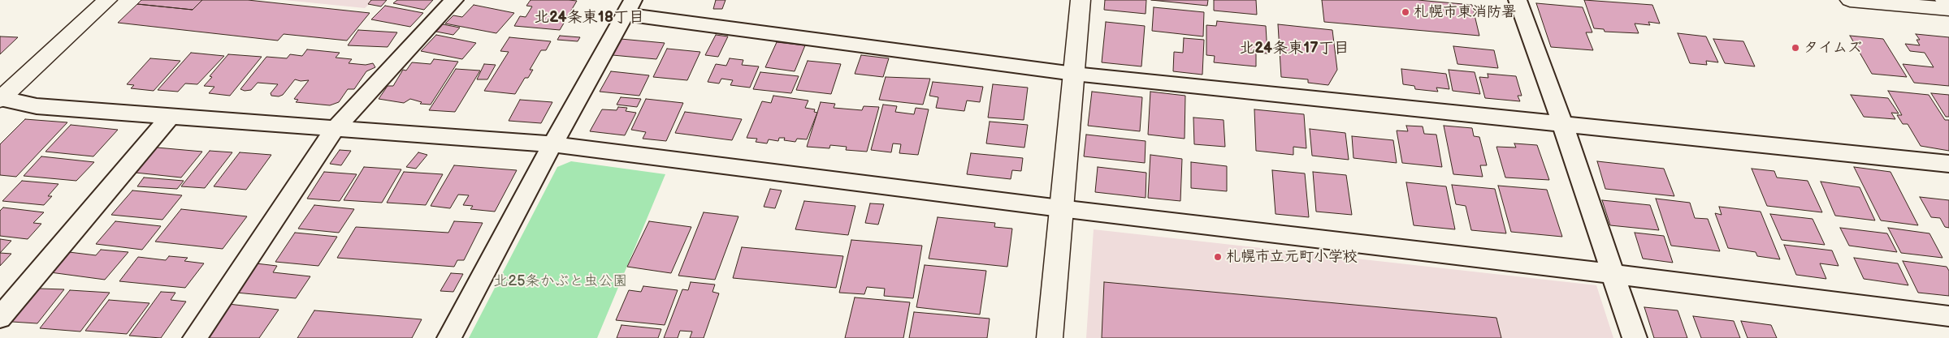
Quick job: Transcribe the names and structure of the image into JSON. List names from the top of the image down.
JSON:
{
  "districts": ["北24条東18丁目", "北24条東17丁目"],
  "parks": ["北25条かぶと虫公園"],
  "places": ["札幌市東消防署", "タイムズ", "札幌市立元町小学校"]
}
